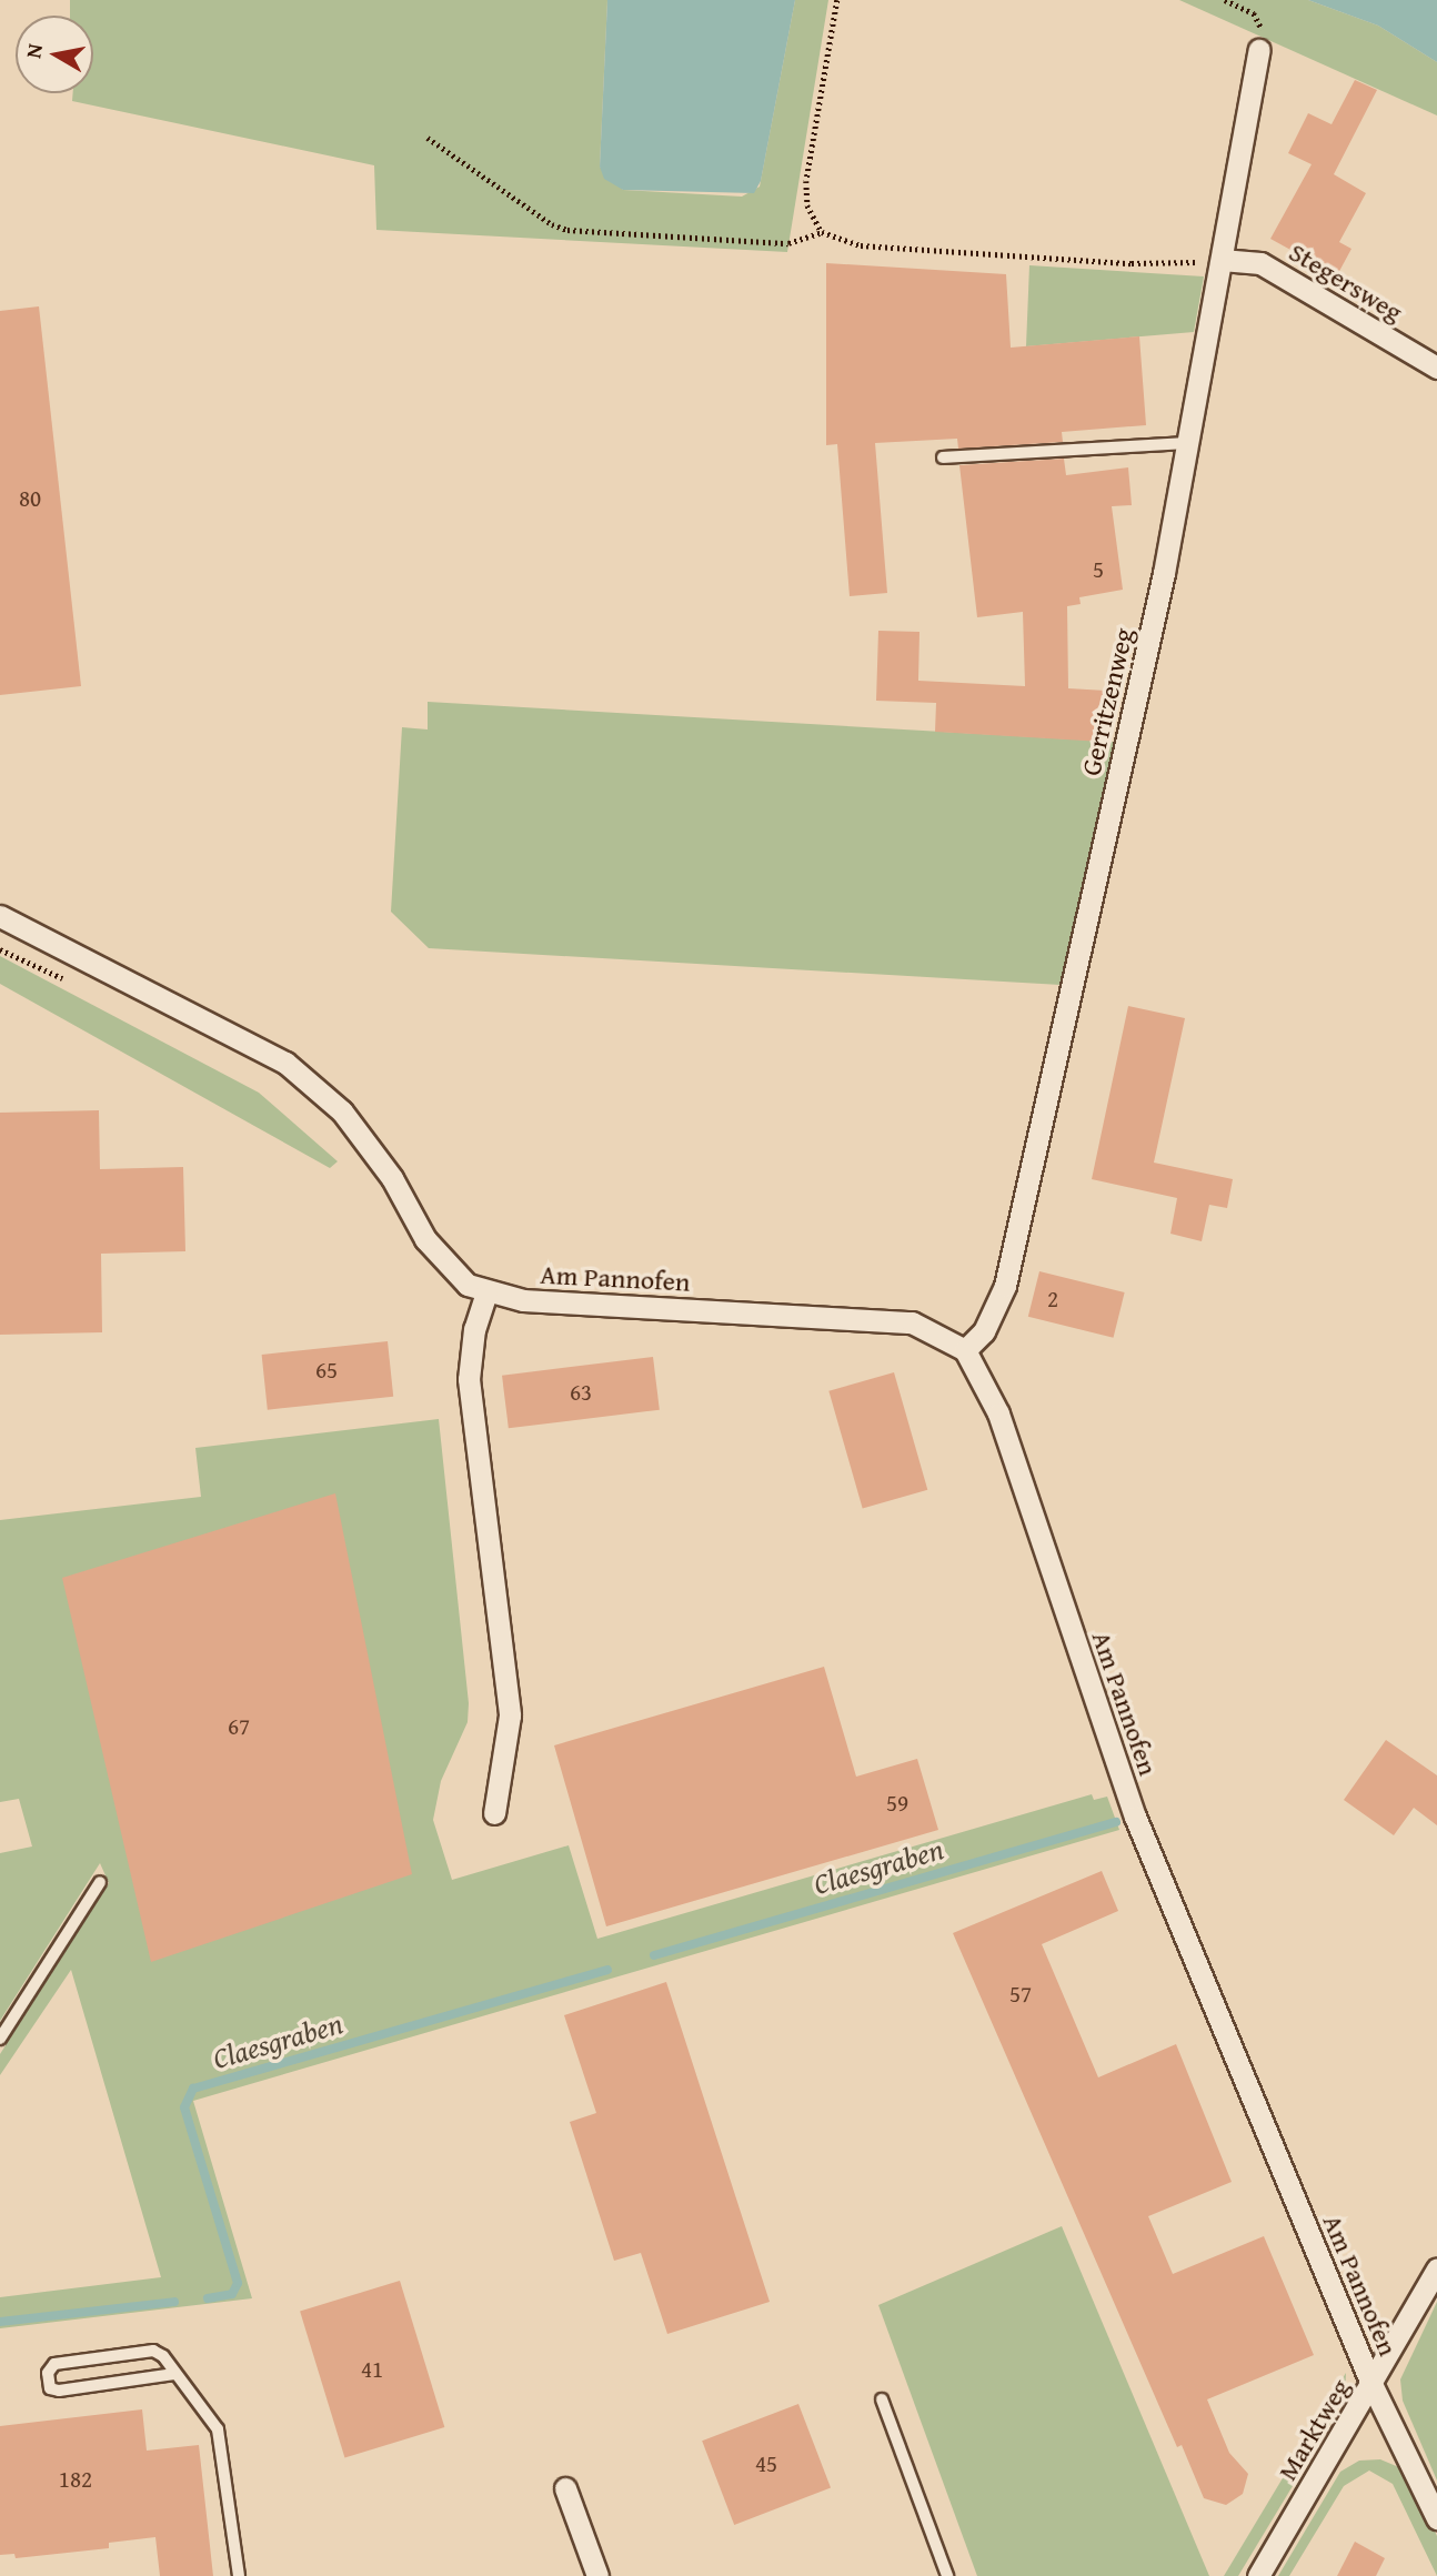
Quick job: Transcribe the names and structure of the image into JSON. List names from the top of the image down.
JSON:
{
  "streets": {
    "street": [
      "Stegersweg",
      "Gerritzenweg",
      "Am Pannofen",
      "Marktweg"
    ]
  },
  "crossings": [
    ["Stegersweg", "Gerritzenweg"],
    ["Gerritzenweg", "Am Pannofen"],
    ["Am Pannofen", "Marktweg"]
  ],
  "water": ["Claesgraben"],
  "house_numbers": [
    "80",
    "5",
    "2",
    "65",
    "63",
    "67",
    "59",
    "57",
    "41",
    "45",
    "182"
  ],
  "north": "left"
}
